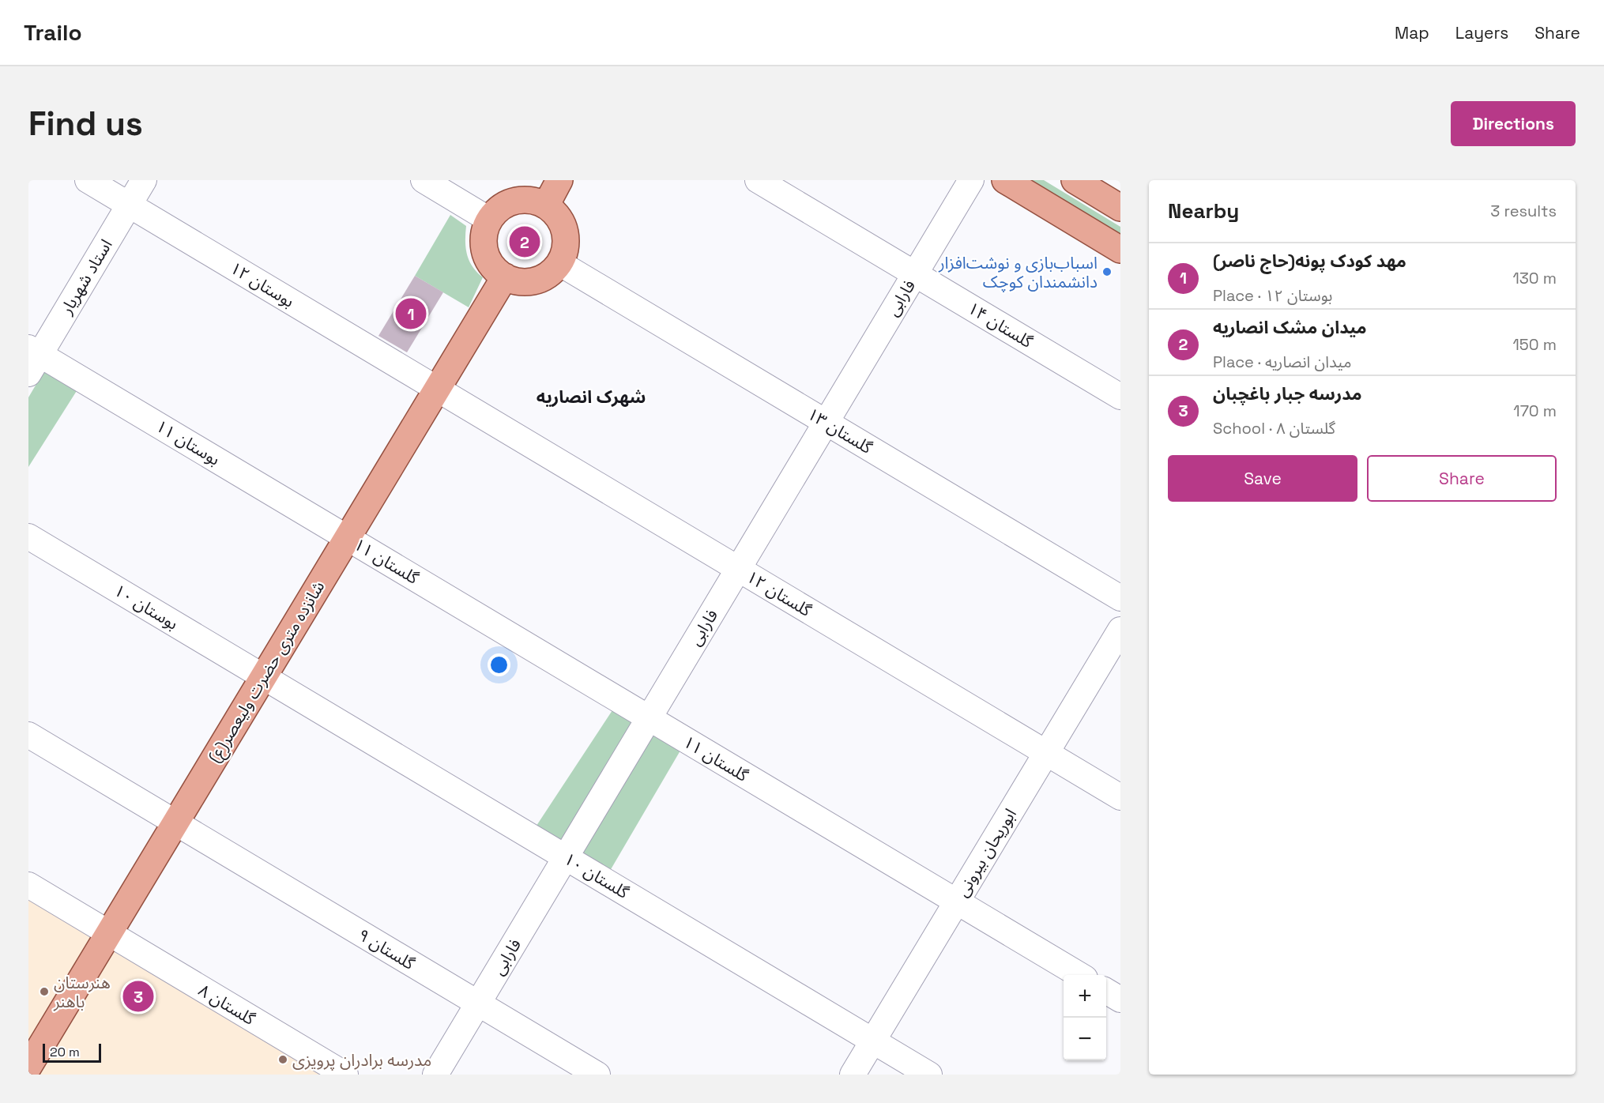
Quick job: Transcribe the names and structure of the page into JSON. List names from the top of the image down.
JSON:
{
  "streets": {
    "main road": ["شانزده متری حضرت ولیعصر(ع)"],
    "street": [
      "استاد شهریار",
      "بوستان ۱۲",
      "فارابی",
      "گلستان ۱۴",
      "گلستان ۱۳",
      "بوستان ۱۱",
      "گلستان ۱۱",
      "گلستان ۱۲",
      "بوستان ۱۰",
      "ابوریحان بیرونی",
      "گلستان ۱۰",
      "گلستان ۹",
      "گلستان ۸"
    ]
  },
  "crossings": [
    ["استاد شهریار", "بوستان ۱۲"],
    ["استاد شهریار", "بوستان ۱۱"],
    ["بوستان ۱۲", "گلستان ۱۲"],
    ["بوستان ۱۲", "شانزده متری حضرت ولیعصر(ع)"],
    ["فارابی", "گلستان ۱۴"],
    ["فارابی", "گلستان ۱۳"],
    ["فارابی", "گلستان ۱۱"],
    ["فارابی", "گلستان ۱۲"],
    ["فارابی", "گلستان ۱۰"],
    ["فارابی", "گلستان ۹"],
    ["گلستان ۱۳", "شانزده متری حضرت ولیعصر(ع)"],
    ["بوستان ۱۱", "گلستان ۱۱"],
    ["بوستان ۱۱", "شانزده متری حضرت ولیعصر(ع)"],
    ["گلستان ۱۱", "شانزده متری حضرت ولیعصر(ع)"],
    ["گلستان ۱۱", "ابوریحان بیرونی"],
    ["گلستان ۱۲", "شانزده متری حضرت ولیعصر(ع)"],
    ["گلستان ۱۲", "ابوریحان بیرونی"],
    ["بوستان ۱۰", "شانزده متری حضرت ولیعصر(ع)"],
    ["بوستان ۱۰", "گلستان ۱۰"],
    ["شانزده متری حضرت ولیعصر(ع)", "گلستان ۱۰"],
    ["شانزده متری حضرت ولیعصر(ع)", "گلستان ۹"],
    ["شانزده متری حضرت ولیعصر(ع)", "گلستان ۸"],
    ["ابوریحان بیرونی", "گلستان ۱۰"]
  ],
  "districts": ["شهرک انصاریه"],
  "places": ["اسباب‌بازی و نوشت‌افزار دانشمندان کوچک", "هنرستان باهنر", "مدرسه برادران پرویزی"],
  "scale_bar": "20 m",
  "page": {
    "header": "Trailo",
    "nav": ["Map", "Layers", "Share"],
    "buttons": [
      "Directions",
      ["Save", "Share"]
    ],
    "title": "Find us",
    "heading": ["Nearby", "3 results"],
    "pins": ["2", "1", "3"],
    "list": [
      {
        "mark": "1",
        "name": "مهد کودک پونه(حاج ناصر)",
        "note": "Place · بوستان ۱۲",
        "value": "130 m"
      },
      {
        "mark": "2",
        "name": "میدان مشک انصاریه",
        "note": "Place · میدان انصاریه",
        "value": "150 m"
      },
      {
        "mark": "3",
        "name": "مدرسه جبار باغچبان",
        "note": "School · گلستان ۸",
        "value": "170 m"
      }
    ],
    "map_buttons": ["+", "−"],
    "scale": "20 m"
  }
}
